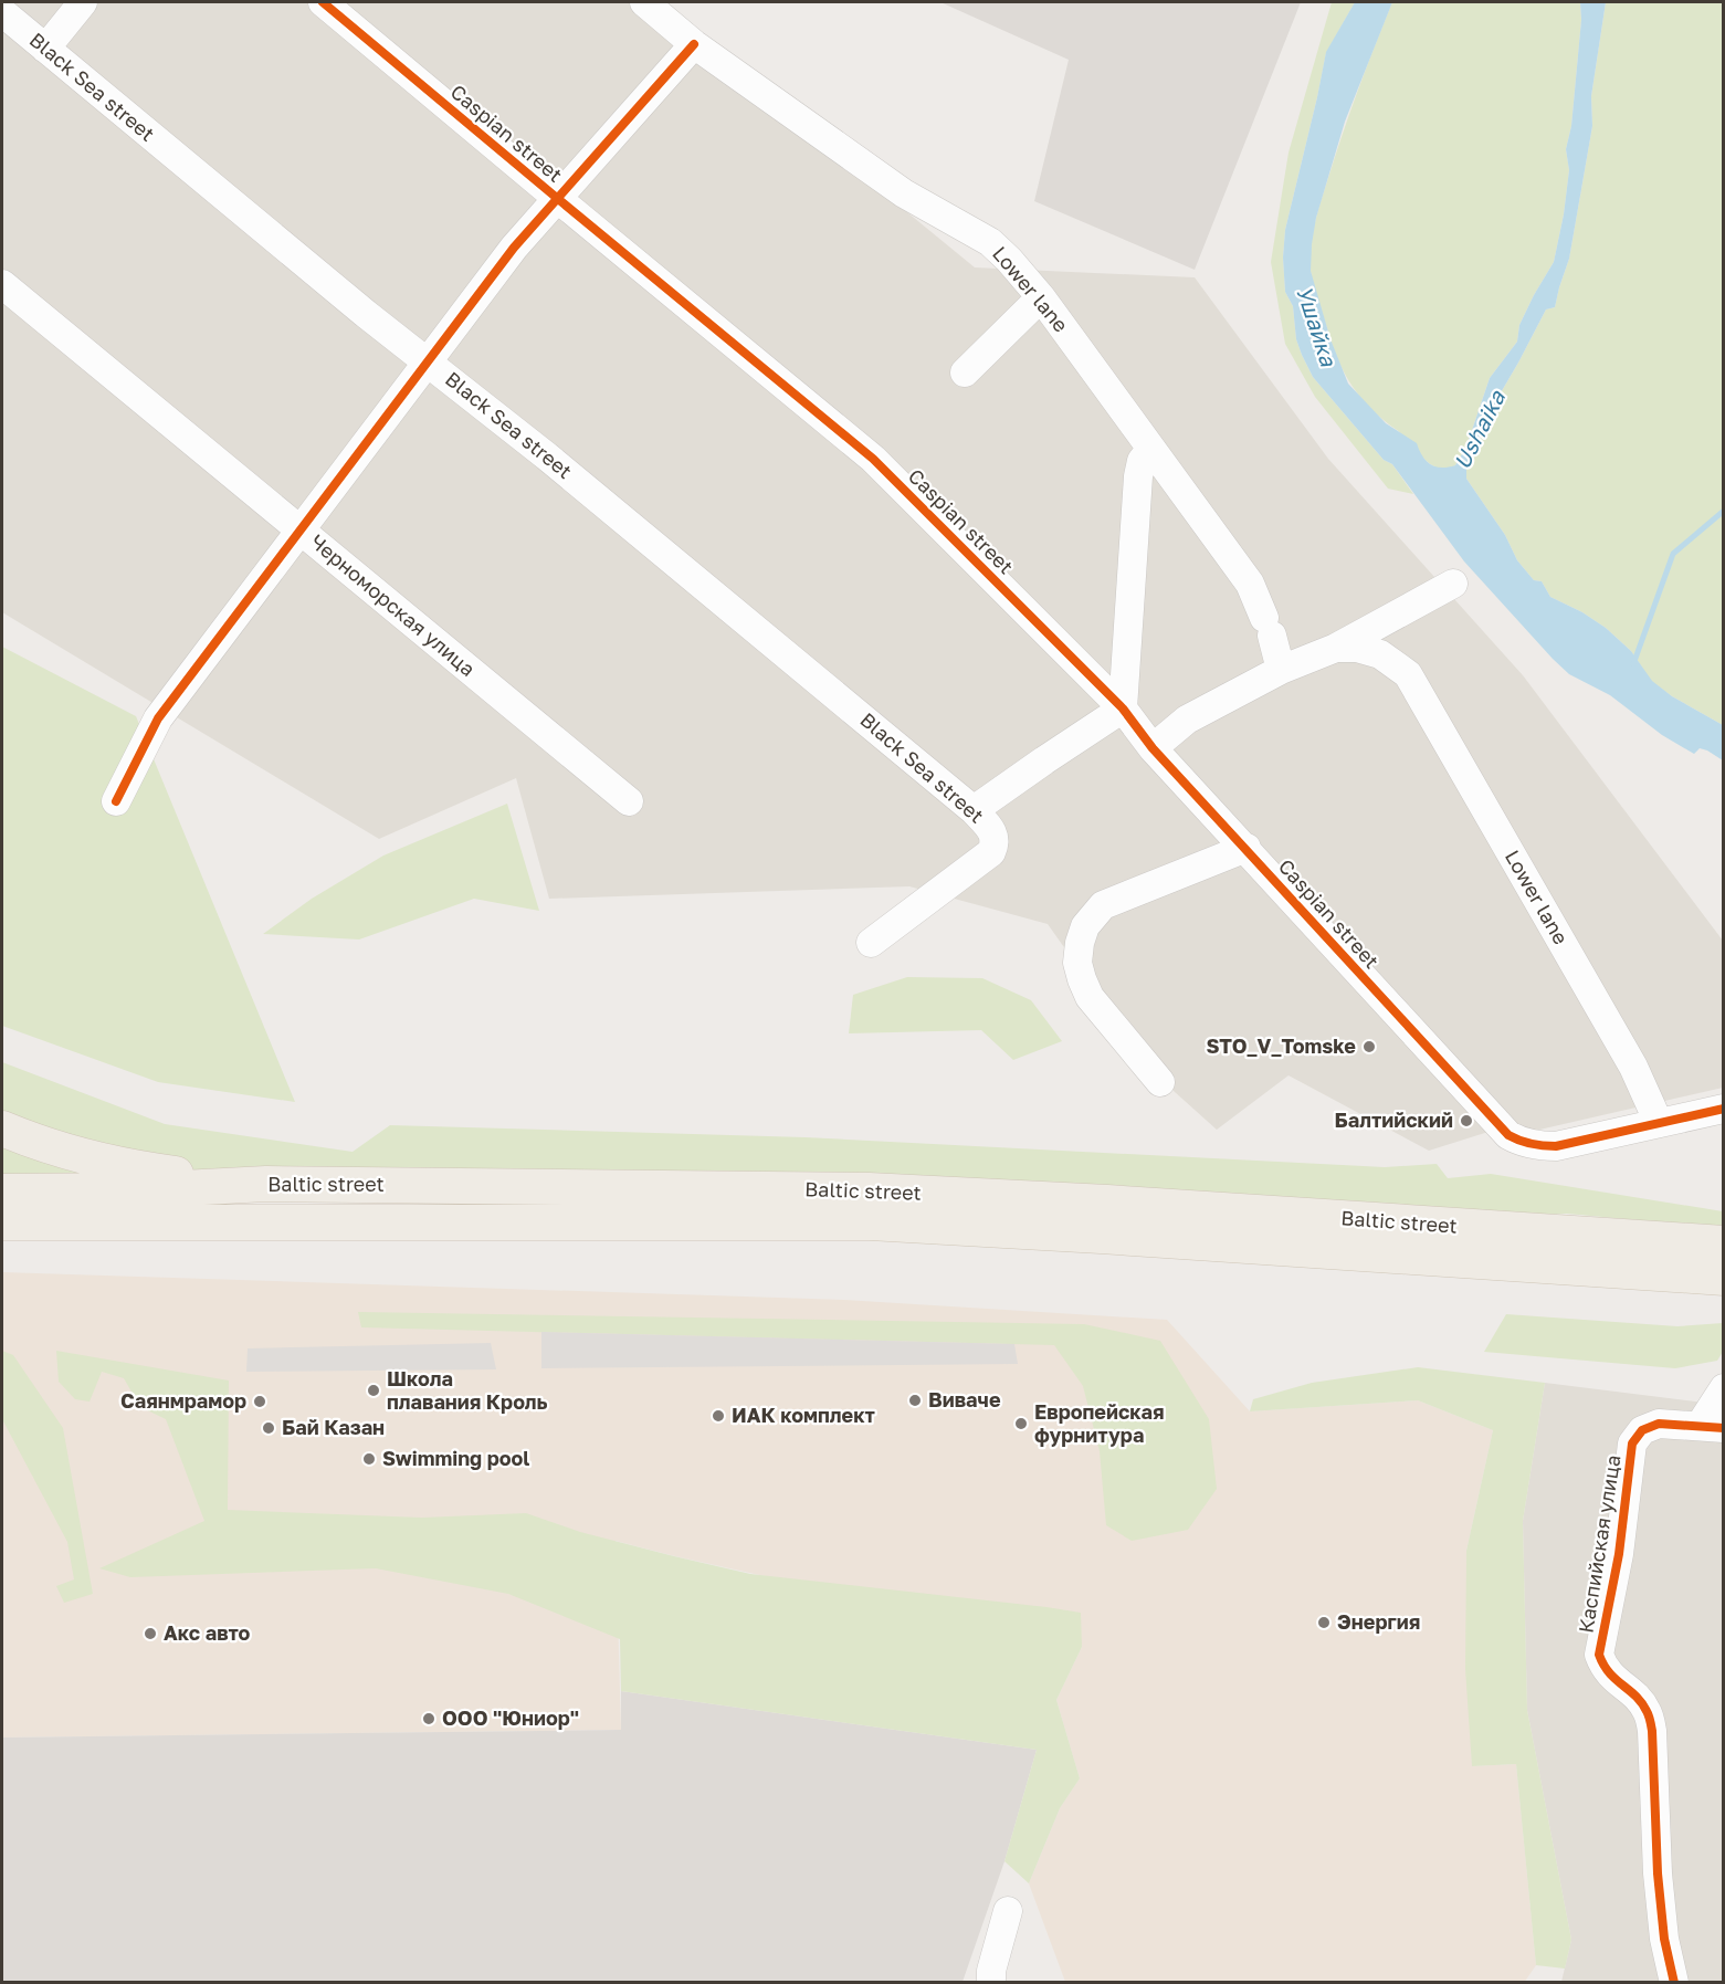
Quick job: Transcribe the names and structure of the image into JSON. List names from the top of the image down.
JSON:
{
  "streets": {
    "main road": ["Baltic street"],
    "street": [
      "Black Sea street",
      "Caspian street",
      "Lower lane",
      "Черноморская улица",
      "Каспийская улица"
    ]
  },
  "crossings": [
    ["Caspian street", "Lower lane"]
  ],
  "water": ["Ушайка", "Ushaika"],
  "places": [
    "STO_V_Tomske",
    "Балтийский",
    "Школа плавания Кроль",
    "Виваче",
    "Саянмрамор",
    "ИАК комплект",
    "Европейская фурнитура",
    "Бай Казан",
    "Swimming pool",
    "Энергия",
    "Акс авто",
    "ООО \"Юниор\""
  ]
}
